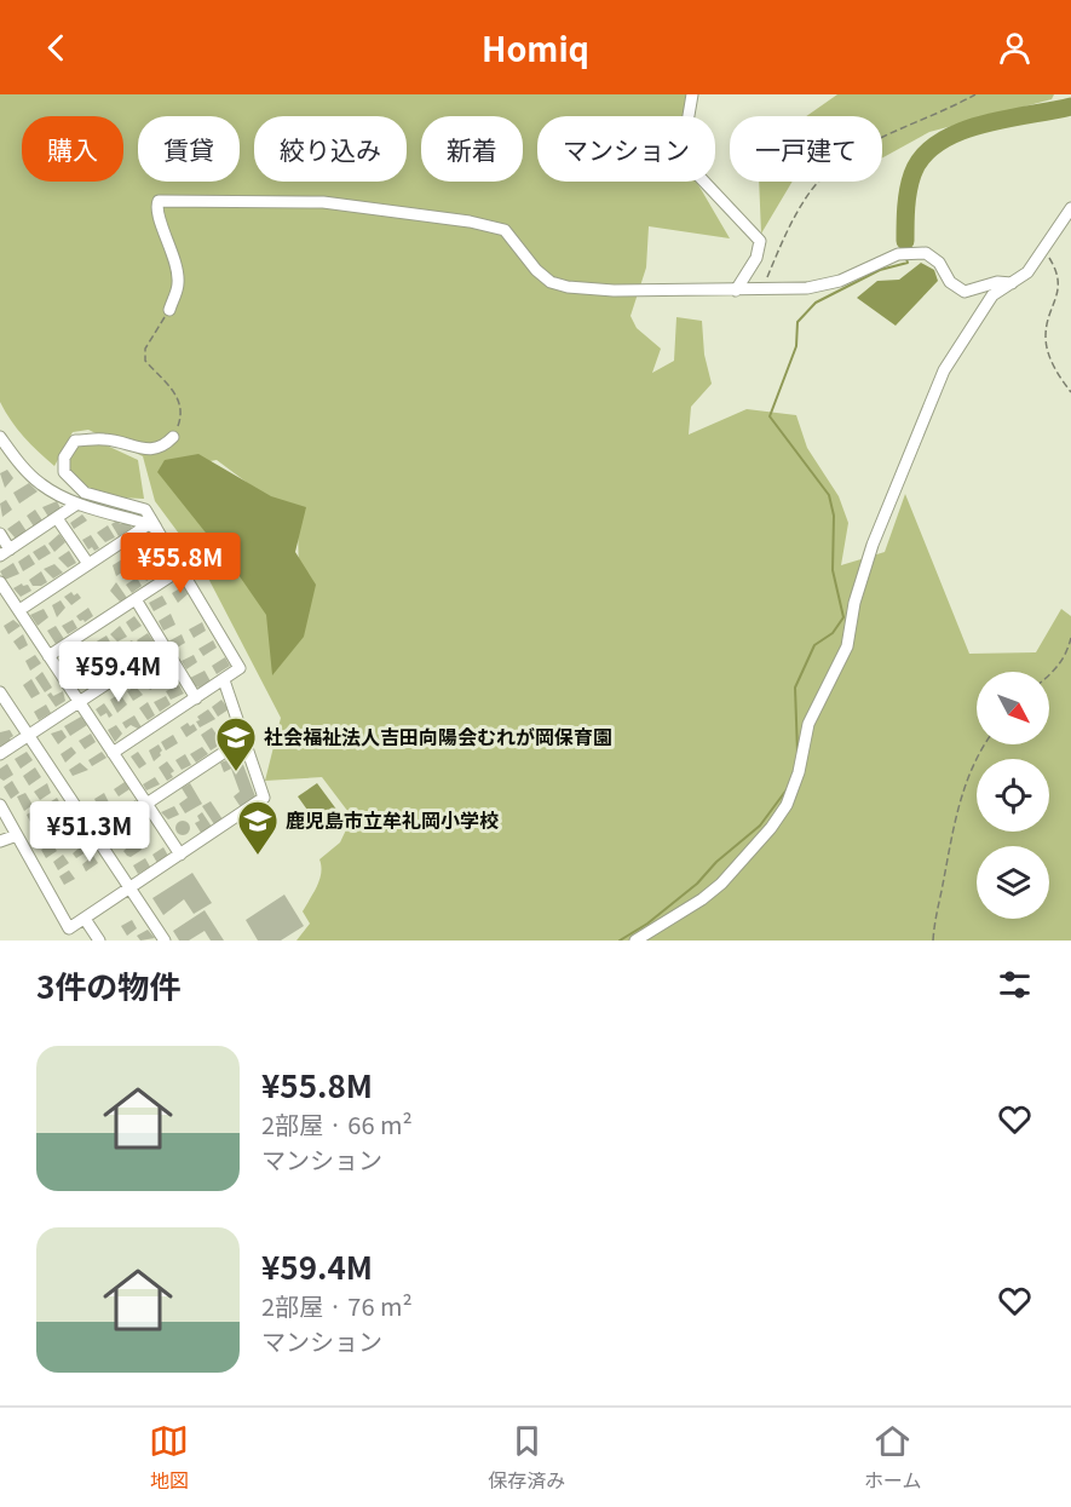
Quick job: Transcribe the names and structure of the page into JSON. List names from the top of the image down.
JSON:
{
  "places": {
    "school or university": ["社会福祉法人吉田向陽会むれが岡保育園", "鹿児島市立牟礼岡小学校"]
  },
  "north": "bottom right",
  "page": {
    "header": "Homiq",
    "chip": [
      "購入",
      "賃貸",
      "絞り込み",
      "新着",
      "マンション",
      "一戸建て"
    ],
    "price": ["¥55.8M", "¥59.4M", "¥51.3M"],
    "heading": "3件の物件",
    "list": [
      {
        "name": "¥55.8M",
        "note": "2部屋 · 66 m² · マンション"
      },
      {
        "name": "¥59.4M",
        "note": "2部屋 · 76 m² · マンション"
      }
    ],
    "tabs": ["地図", "保存済み", "ホーム"]
  }
}
